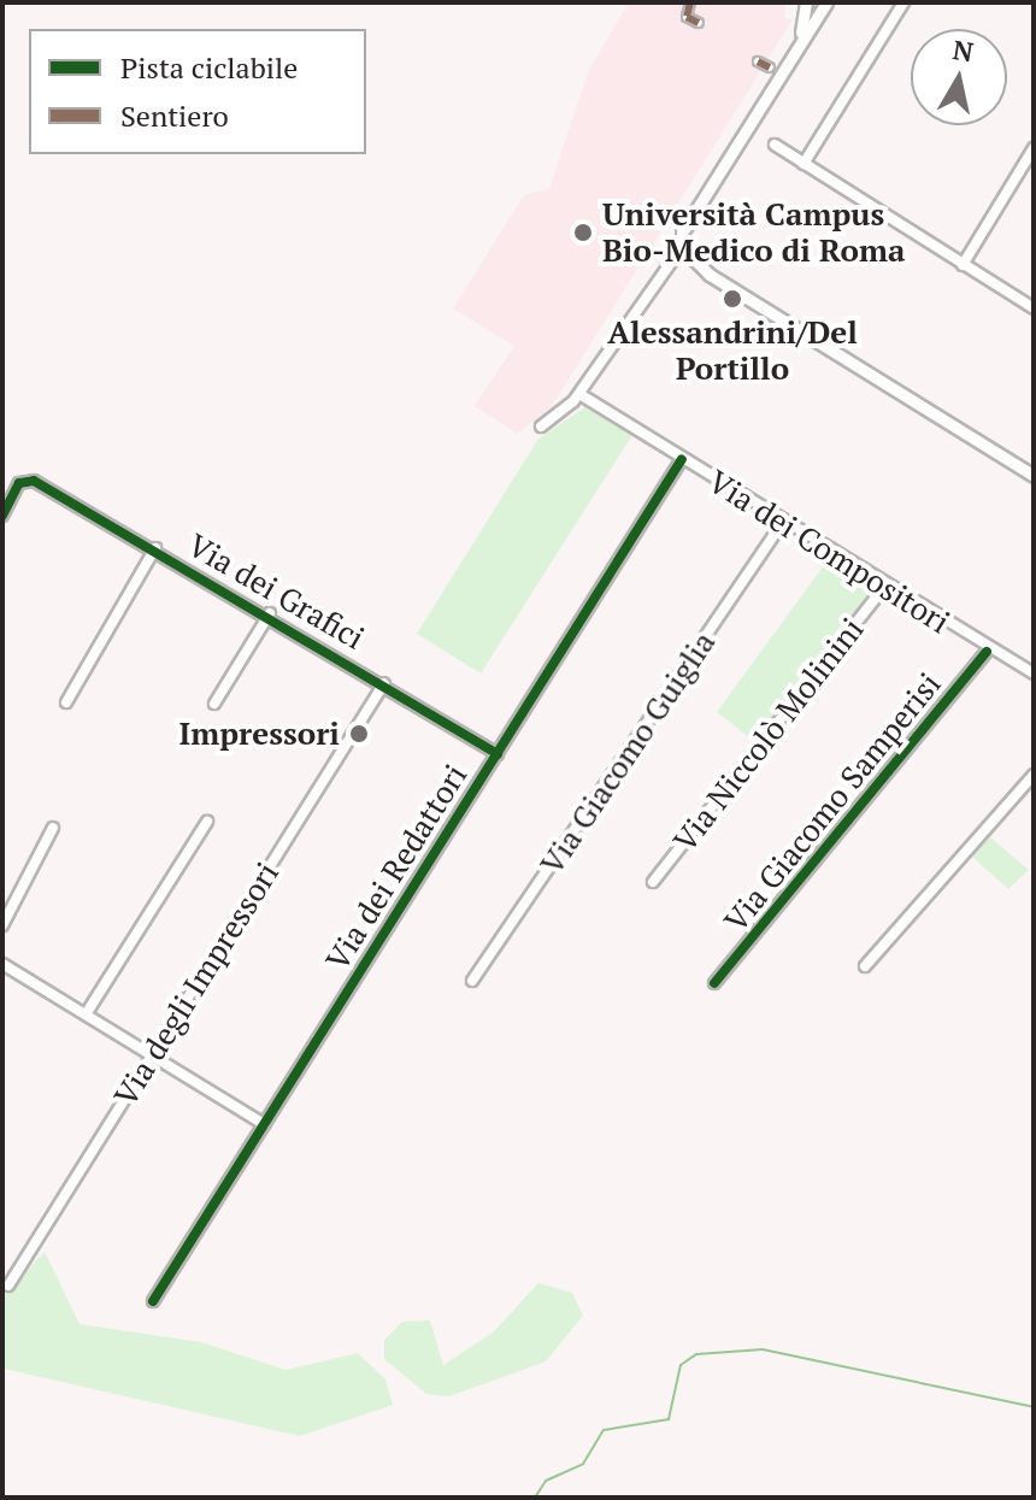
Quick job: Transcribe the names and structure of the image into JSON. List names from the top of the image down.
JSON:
{
  "streets": {
    "street": [
      "Via dei Compositori",
      "Via dei Grafici",
      "Via Niccolò Molinini",
      "Via Giacomo Guiglia",
      "Via Giacomo Samperisi",
      "Via dei Redattori",
      "Via degli Impressori"
    ]
  },
  "crossings": [
    ["Via dei Compositori", "Via Niccolò Molinini"],
    ["Via dei Compositori", "Via Giacomo Guiglia"],
    ["Via dei Compositori", "Via Giacomo Samperisi"],
    ["Via dei Compositori", "Via dei Redattori"],
    ["Via dei Grafici", "Via dei Redattori"],
    ["Via dei Grafici", "Via degli Impressori"]
  ],
  "places": ["Università Campus Bio-Medico di Roma", "Alessandrini/Del Portillo", "Impressori"],
  "legend": ["Pista ciclabile", "Sentiero"],
  "north": "top"
}
